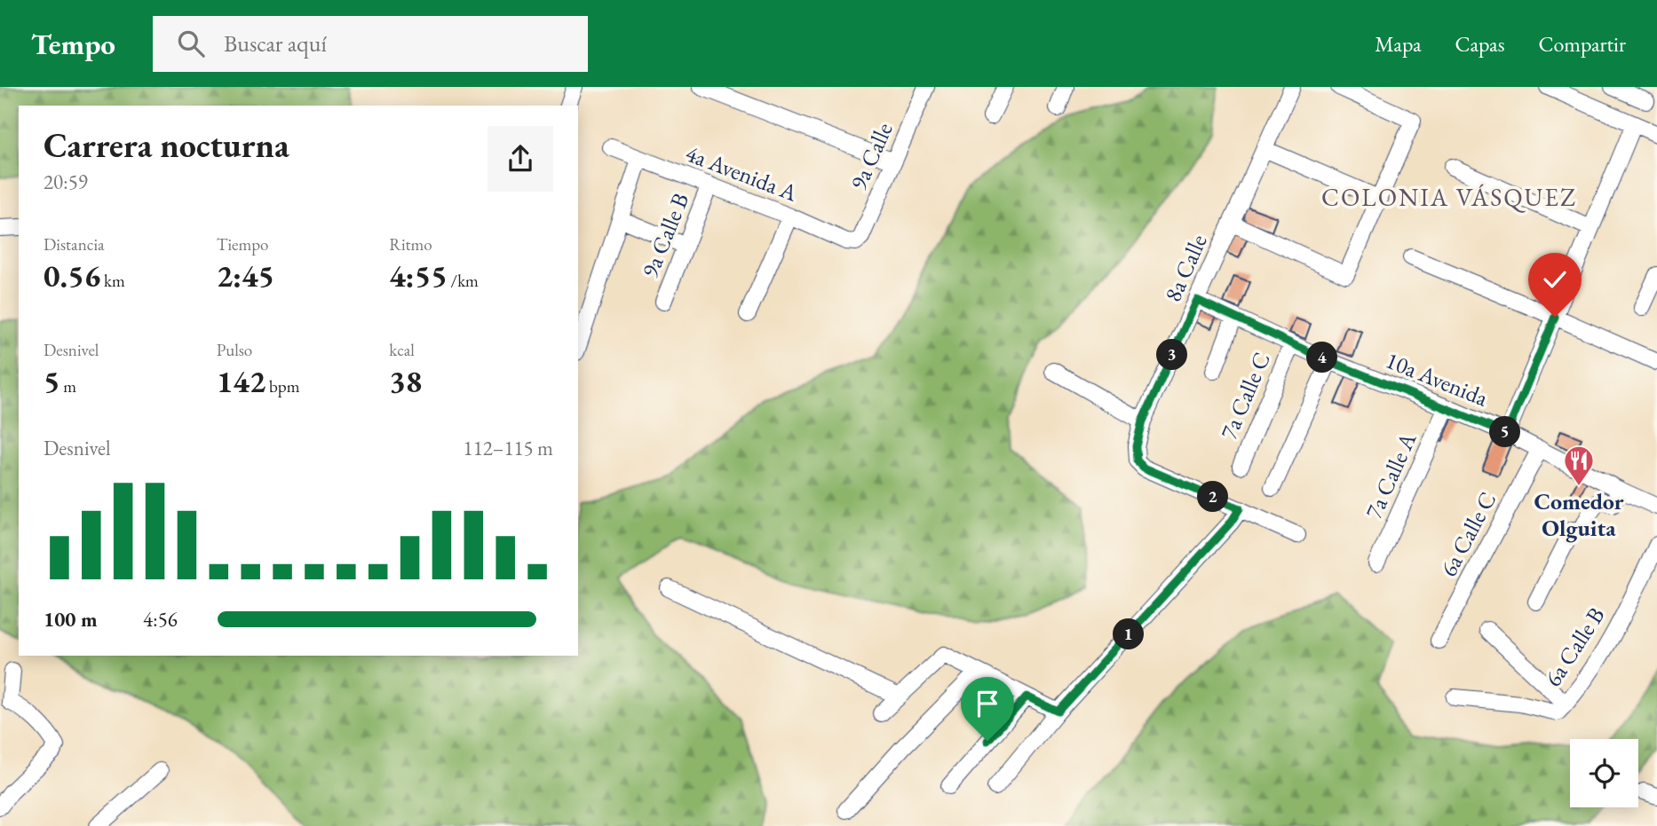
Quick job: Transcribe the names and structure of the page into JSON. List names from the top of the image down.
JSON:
{
  "streets": {
    "street": [
      "9a Calle",
      "4a Avenida A",
      "9a Calle B",
      "8a Calle",
      "10a Avenida",
      "7a Calle C",
      "7a Calle A",
      "6a Calle C",
      "6a Calle B"
    ]
  },
  "crossings": [
    ["9a Calle", "4a Avenida A"],
    ["4a Avenida A", "9a Calle B"],
    ["8a Calle", "10a Avenida"],
    ["10a Avenida", "7a Calle C"],
    ["10a Avenida", "7a Calle A"],
    ["10a Avenida", "6a Calle C"]
  ],
  "districts": ["COLONIA VÁSQUEZ"],
  "places": {
    "restaurant": ["Comedor Olguita"]
  },
  "page": {
    "header": "Tempo",
    "search": "Buscar aquí",
    "nav": ["Mapa", "Capas", "Compartir"],
    "heading": ["Carrera nocturna", "20:59"],
    "stats": [
      ["Distancia", "0.56 km"],
      ["Tiempo", "2:45"],
      ["Ritmo", "4:55 /km"],
      ["Desnivel", "5 m"],
      ["Pulso", "142 bpm"],
      ["kcal", "38"]
    ],
    "pins": [
      "3",
      "4",
      "5",
      "2",
      "1"
    ],
    "chart": ["Desnivel", "112–115 m"],
    "list": [
      {
        "name": "100 m",
        "note": "4:56"
      }
    ]
  }
}
